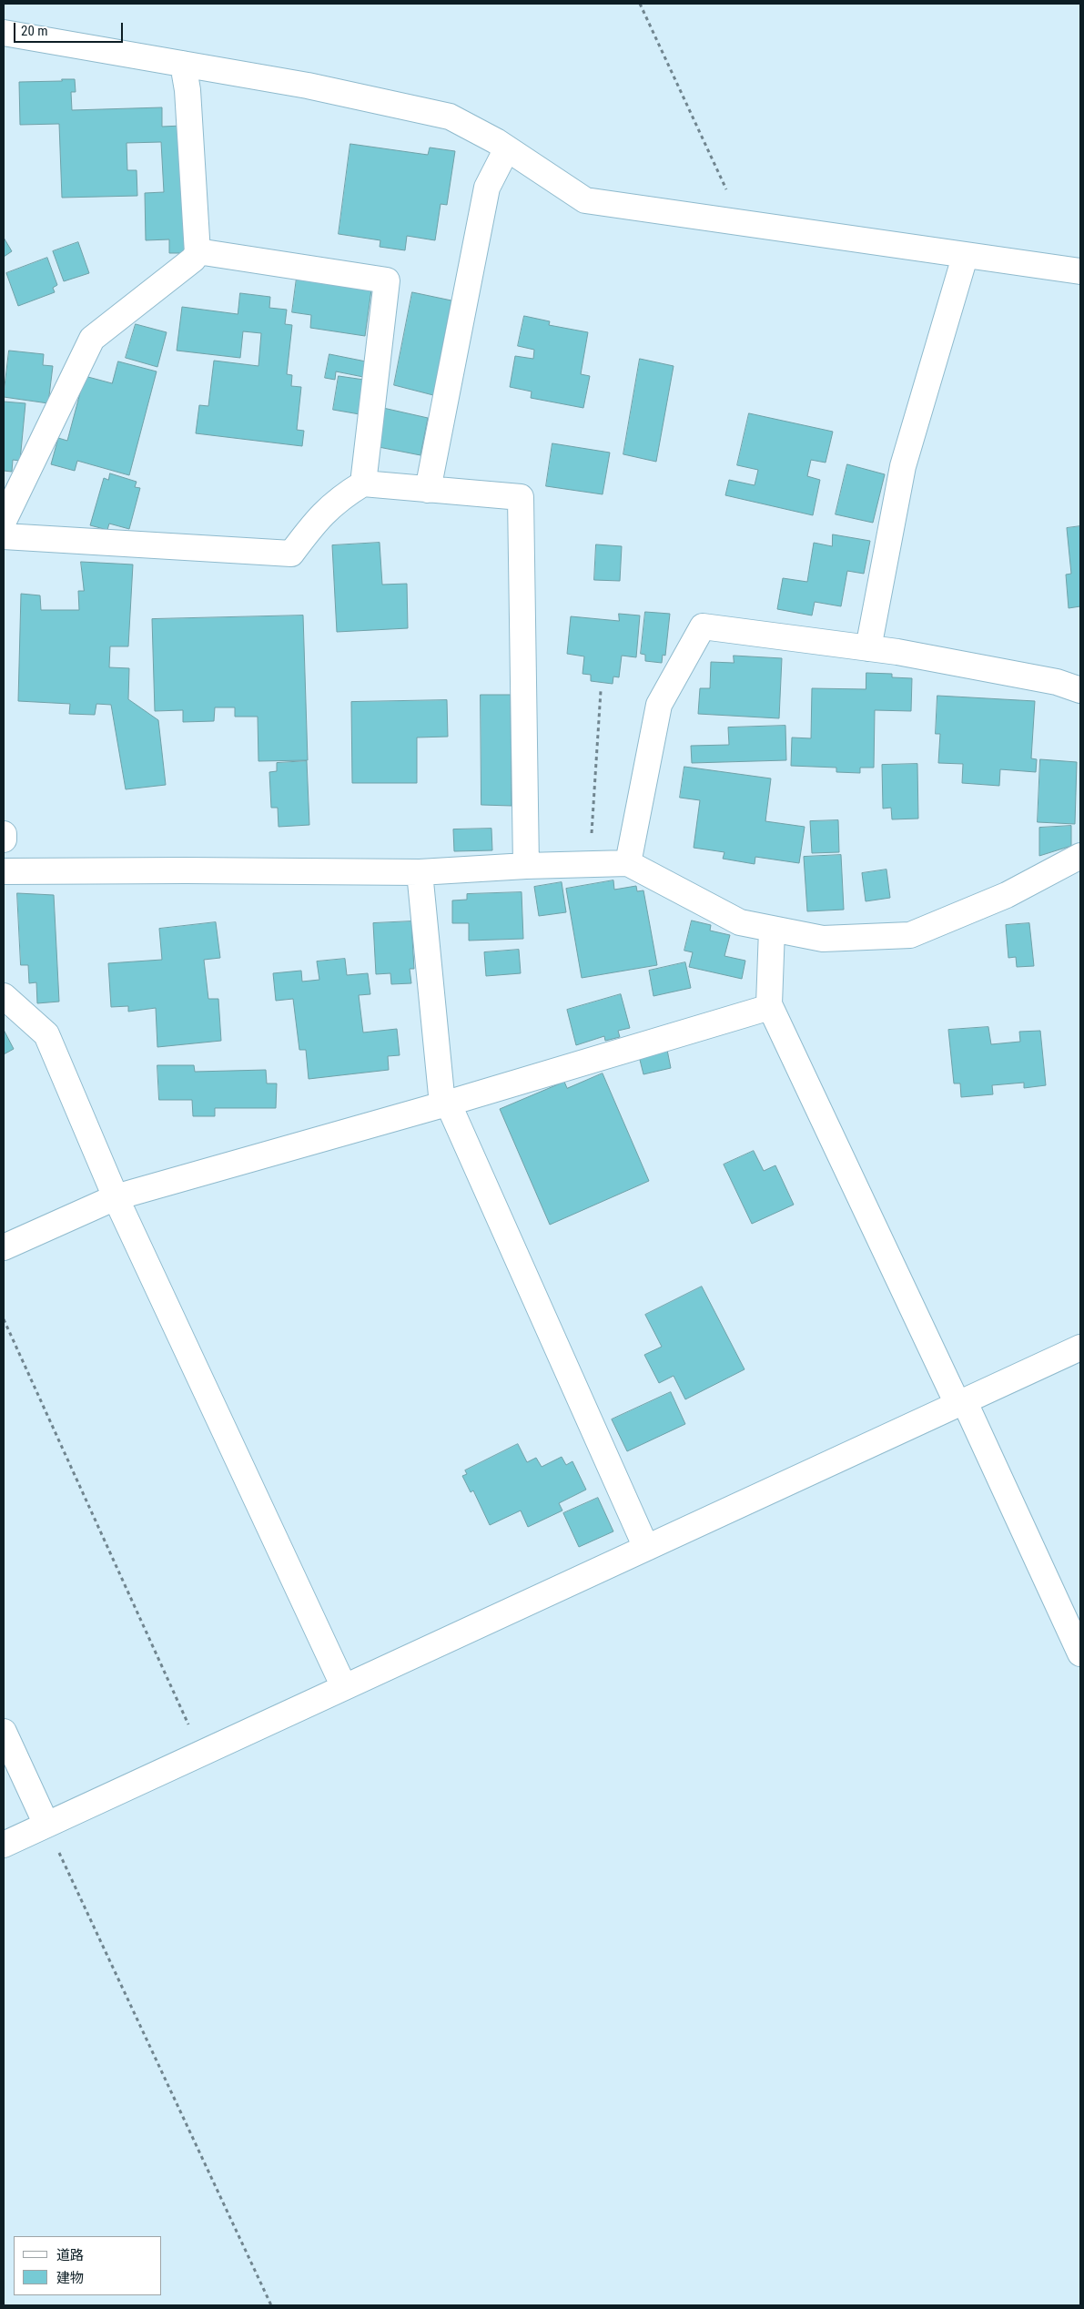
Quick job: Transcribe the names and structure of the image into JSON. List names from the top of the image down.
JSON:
{
  "legend": ["道路", "建物"],
  "scale_bar": "20 m"
}
